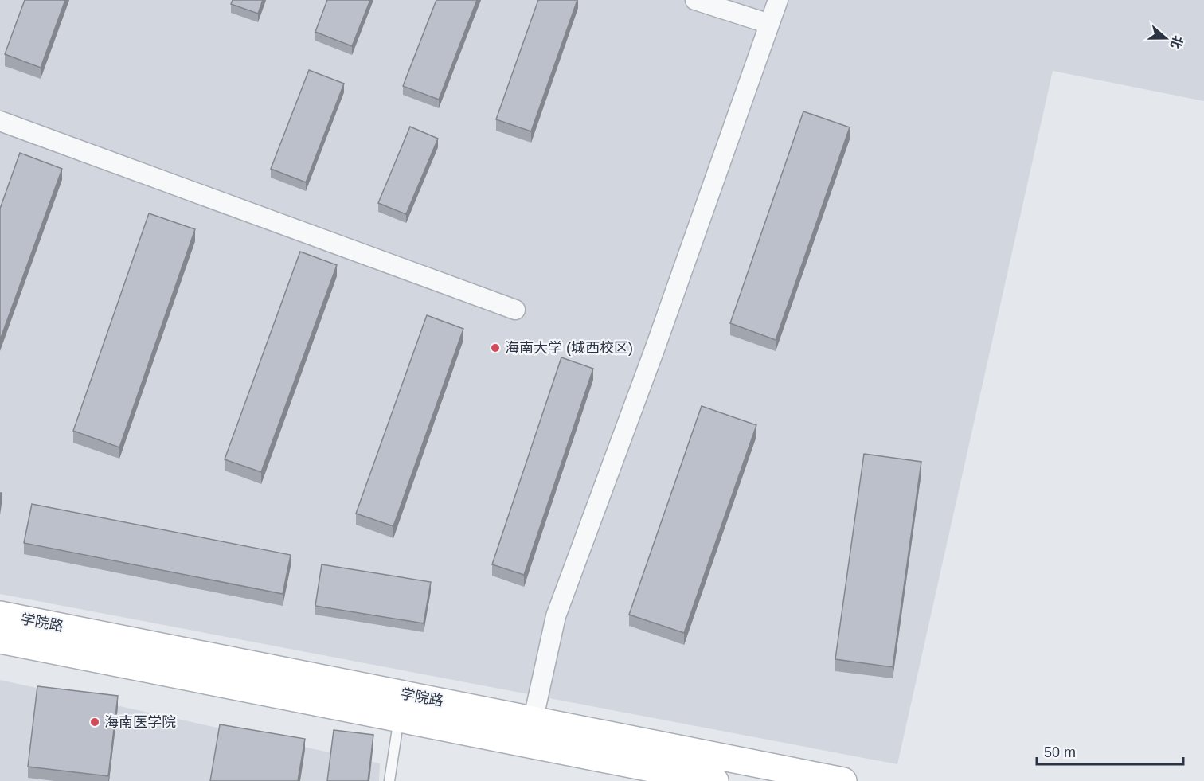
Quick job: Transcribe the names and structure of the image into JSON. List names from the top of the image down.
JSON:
{
  "streets": {
    "main road": ["学院路"]
  },
  "places": ["海南大学 (城西校区)", "海南医学院"],
  "scale_bar": "50 m",
  "north": "right"
}
